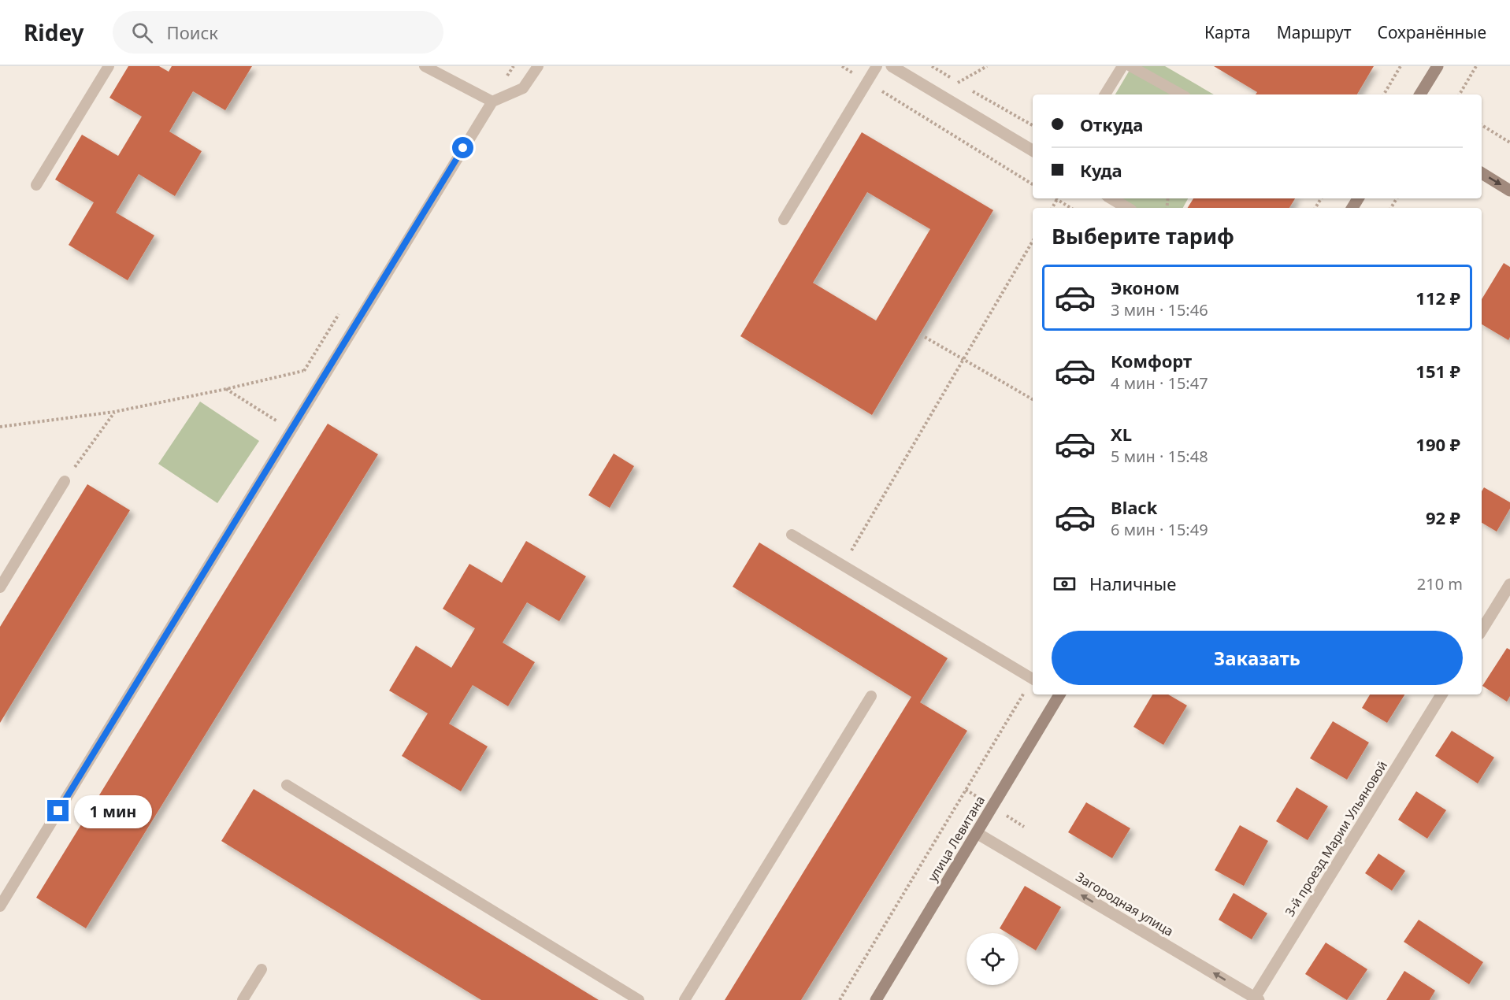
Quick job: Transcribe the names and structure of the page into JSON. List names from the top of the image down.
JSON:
{
  "streets": {
    "main road": ["улица Левитана"],
    "street": ["3-й проезд Марии Ульяновой", "Загородная улица"]
  },
  "crossings": [
    ["улица Левитана", "Загородная улица"],
    ["3-й проезд Марии Ульяновой", "Загородная улица"]
  ],
  "one_way": ["Загородная улица"],
  "page": {
    "header": "Ridey",
    "search": "Поиск",
    "nav": ["Карта", "Маршрут", "Сохранённые"],
    "banner": ["Откуда", "Куда"],
    "heading": "Выберите тариф",
    "list": [
      {
        "name": "Эконом",
        "note": "3 мин · 15:46",
        "value": "112 ₽"
      },
      {
        "name": "Комфорт",
        "note": "4 мин · 15:47",
        "value": "151 ₽"
      },
      {
        "name": "XL",
        "note": "5 мин · 15:48",
        "value": "190 ₽"
      },
      {
        "name": "Black",
        "note": "6 мин · 15:49",
        "value": "92 ₽"
      }
    ],
    "pay": ["Наличные", "210 m"],
    "buttons": "Заказать",
    "bubble": "1 мин"
  }
}
